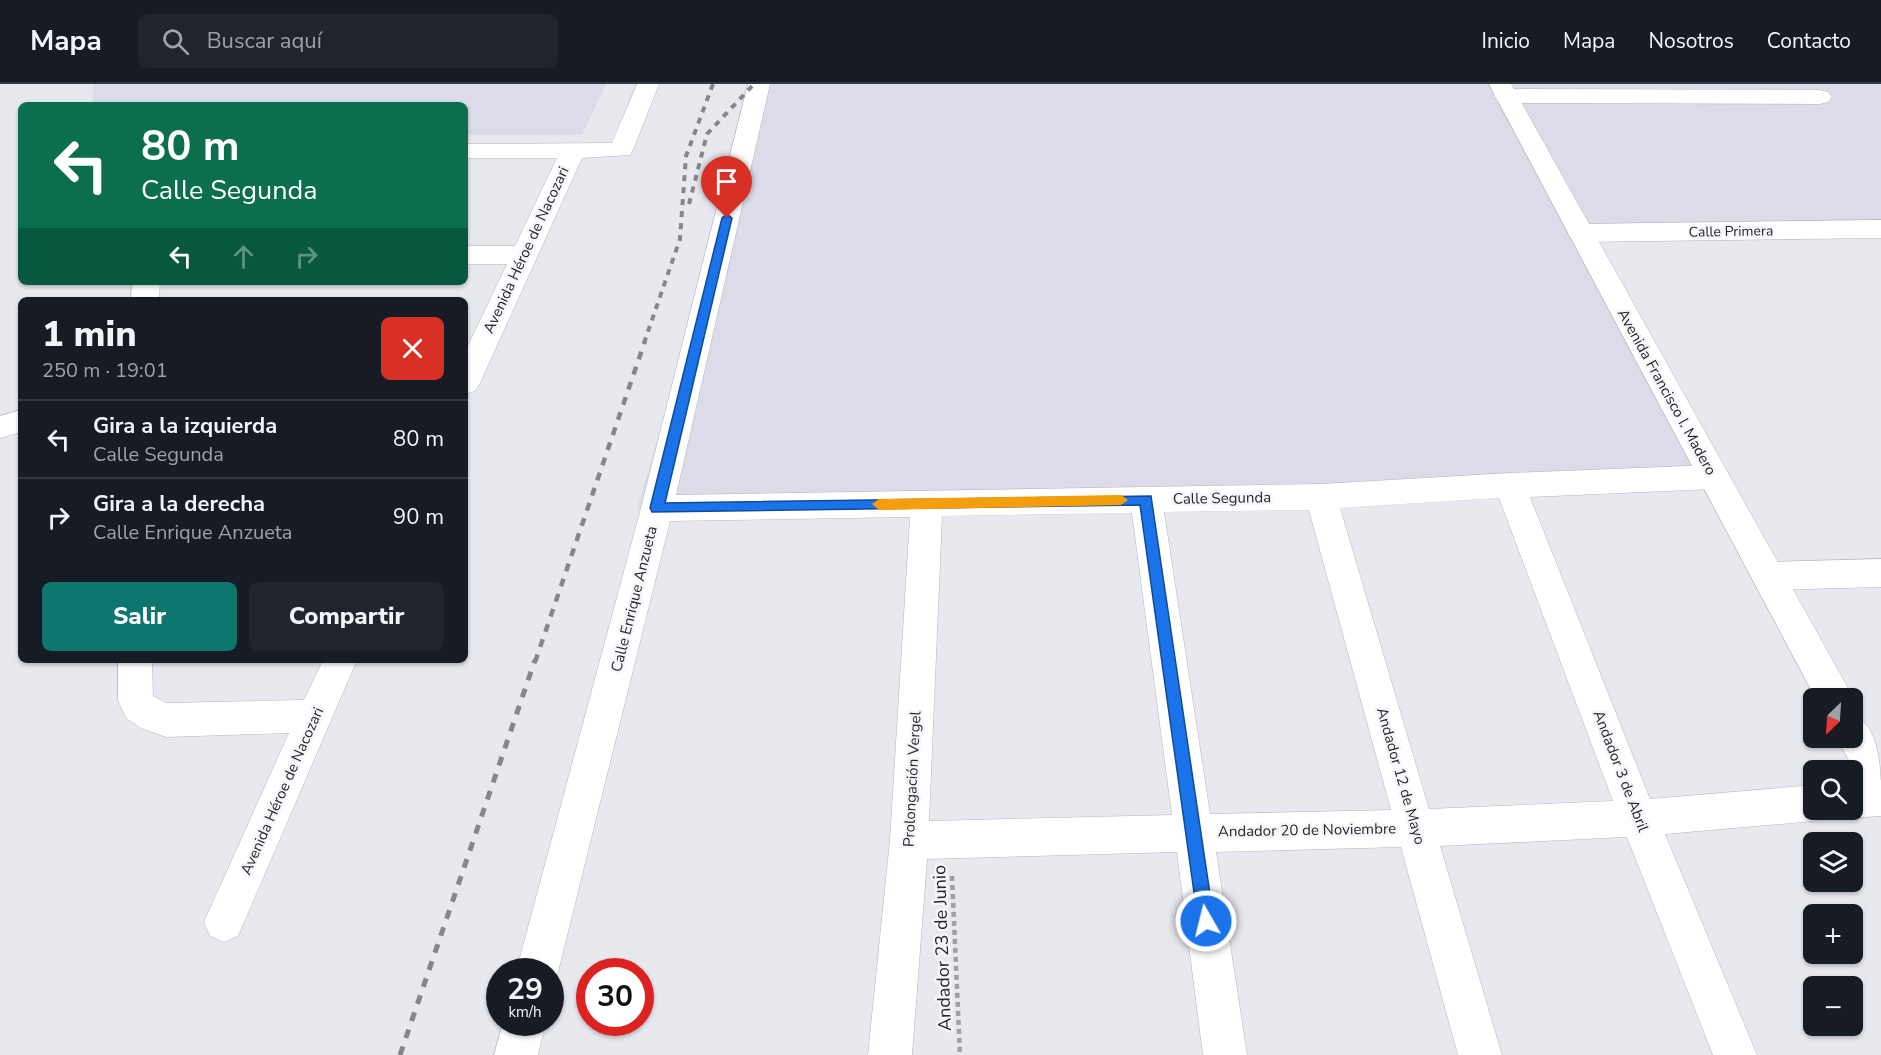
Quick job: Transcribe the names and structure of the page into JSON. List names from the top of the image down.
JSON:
{
  "streets": {
    "street": [
      "Calle Primera",
      "Avenida Héroe de Nacozari",
      "Avenida Francisco I. Madero",
      "Calle Segunda",
      "Calle Enrique Anzueta",
      "Andador 3 de Abril",
      "Andador 12 de Mayo",
      "Prolongación Vergel",
      "Andador 20 de Noviembre"
    ],
    "path": ["Andador 23 de Junio"]
  },
  "crossings": [
    ["Calle Primera", "Avenida Francisco I. Madero"],
    ["Avenida Francisco I. Madero", "Calle Segunda"],
    ["Calle Segunda", "Calle Enrique Anzueta"],
    ["Calle Segunda", "Andador 3 de Abril"],
    ["Calle Segunda", "Andador 12 de Mayo"],
    ["Calle Segunda", "Prolongación Vergel"],
    ["Andador 3 de Abril", "Andador 20 de Noviembre"],
    ["Andador 12 de Mayo", "Andador 20 de Noviembre"],
    ["Prolongación Vergel", "Andador 20 de Noviembre"],
    ["Andador 20 de Noviembre", "Andador 23 de Junio"]
  ],
  "north": "bottom left",
  "page": {
    "header": "Mapa",
    "search": "Buscar aquí",
    "nav": [
      "Inicio",
      "Mapa",
      "Nosotros",
      "Contacto"
    ],
    "turn": ["80 m", "Calle Segunda"],
    "heading": ["1 min", "250 m · 19:01"],
    "list": [
      {
        "name": "Gira a la izquierda",
        "note": "Calle Segunda",
        "value": "80 m"
      },
      {
        "name": "Gira a la derecha",
        "note": "Calle Enrique Anzueta",
        "value": "90 m"
      }
    ],
    "buttons": ["Salir", "Compartir"],
    "map_buttons": ["+", "−"],
    "speed": "29 km/h",
    "limit": "30"
  }
}
